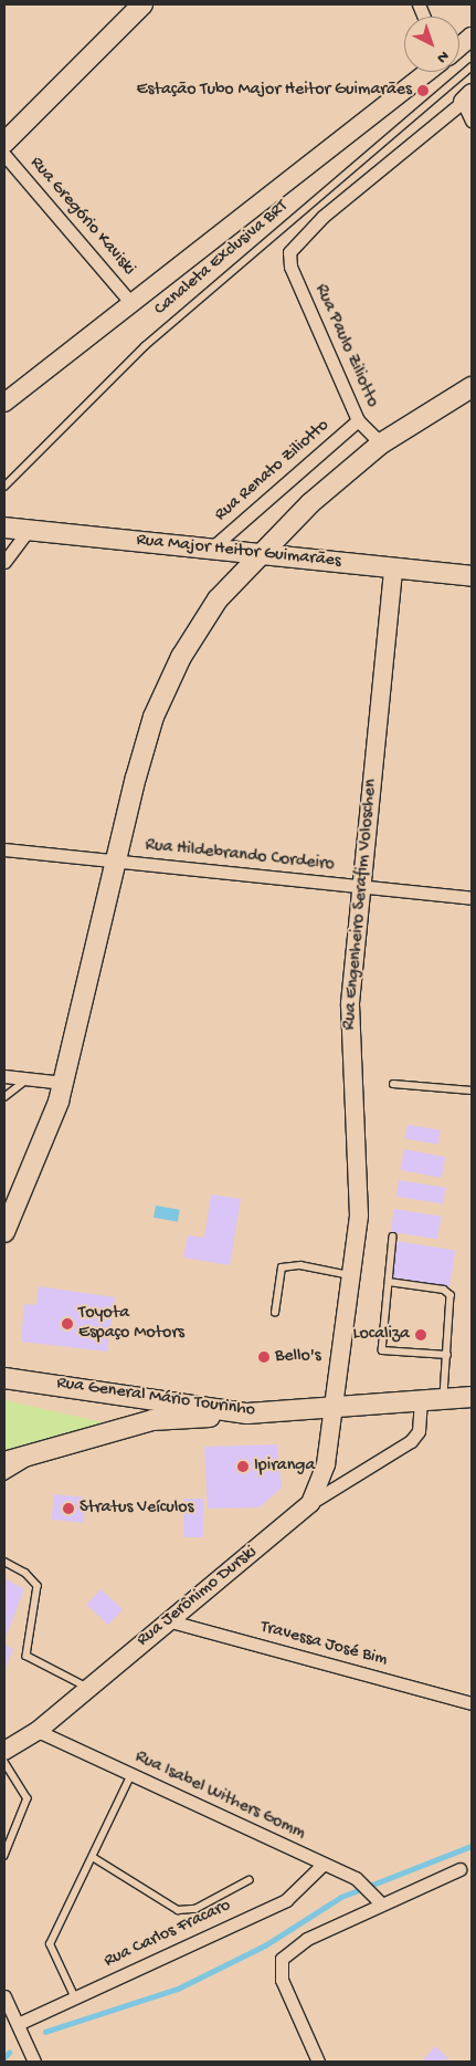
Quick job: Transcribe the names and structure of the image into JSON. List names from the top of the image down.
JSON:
{
  "streets": {
    "main road": ["Rua Major Heitor Guimarães", "Rua General Mário Tourinho"],
    "street": [
      "Rua Gregório Kaviski",
      "Rua Paulo Ziliotto",
      "Rua Renato Ziliotto",
      "Rua Hildebrando Cordeiro",
      "Rua Engenheiro Serafim Voloschen",
      "Rua Jerônimo Durski",
      "Travessa José Bim",
      "Rua Isabel Withers Gomm",
      "Rua Carlos Fracaro"
    ],
    "lane": ["Canaleta Exclusiva BRT"]
  },
  "crossings": [
    ["Rua Paulo Ziliotto", "Rua Renato Ziliotto"],
    ["Rua Renato Ziliotto", "Rua Major Heitor Guimarães"],
    ["Rua Major Heitor Guimarães", "Rua Engenheiro Serafim Voloschen"],
    ["Rua Hildebrando Cordeiro", "Rua Engenheiro Serafim Voloschen"],
    ["Rua Engenheiro Serafim Voloschen", "Rua General Mário Tourinho"],
    ["Rua Engenheiro Serafim Voloschen", "Rua Jerônimo Durski"],
    ["Rua General Mário Tourinho", "Rua Jerônimo Durski"],
    ["Rua Jerônimo Durski", "Travessa José Bim"],
    ["Rua Jerônimo Durski", "Rua Isabel Withers Gomm"],
    ["Rua Isabel Withers Gomm", "Rua Carlos Fracaro"]
  ],
  "places": [
    "Estação Tubo Major Heitor Guimarães",
    "Toyota Espaço Motors",
    "Localiza",
    "Bello's",
    "Ipiranga",
    "Stratus Veículos"
  ],
  "north": "bottom right"
}
